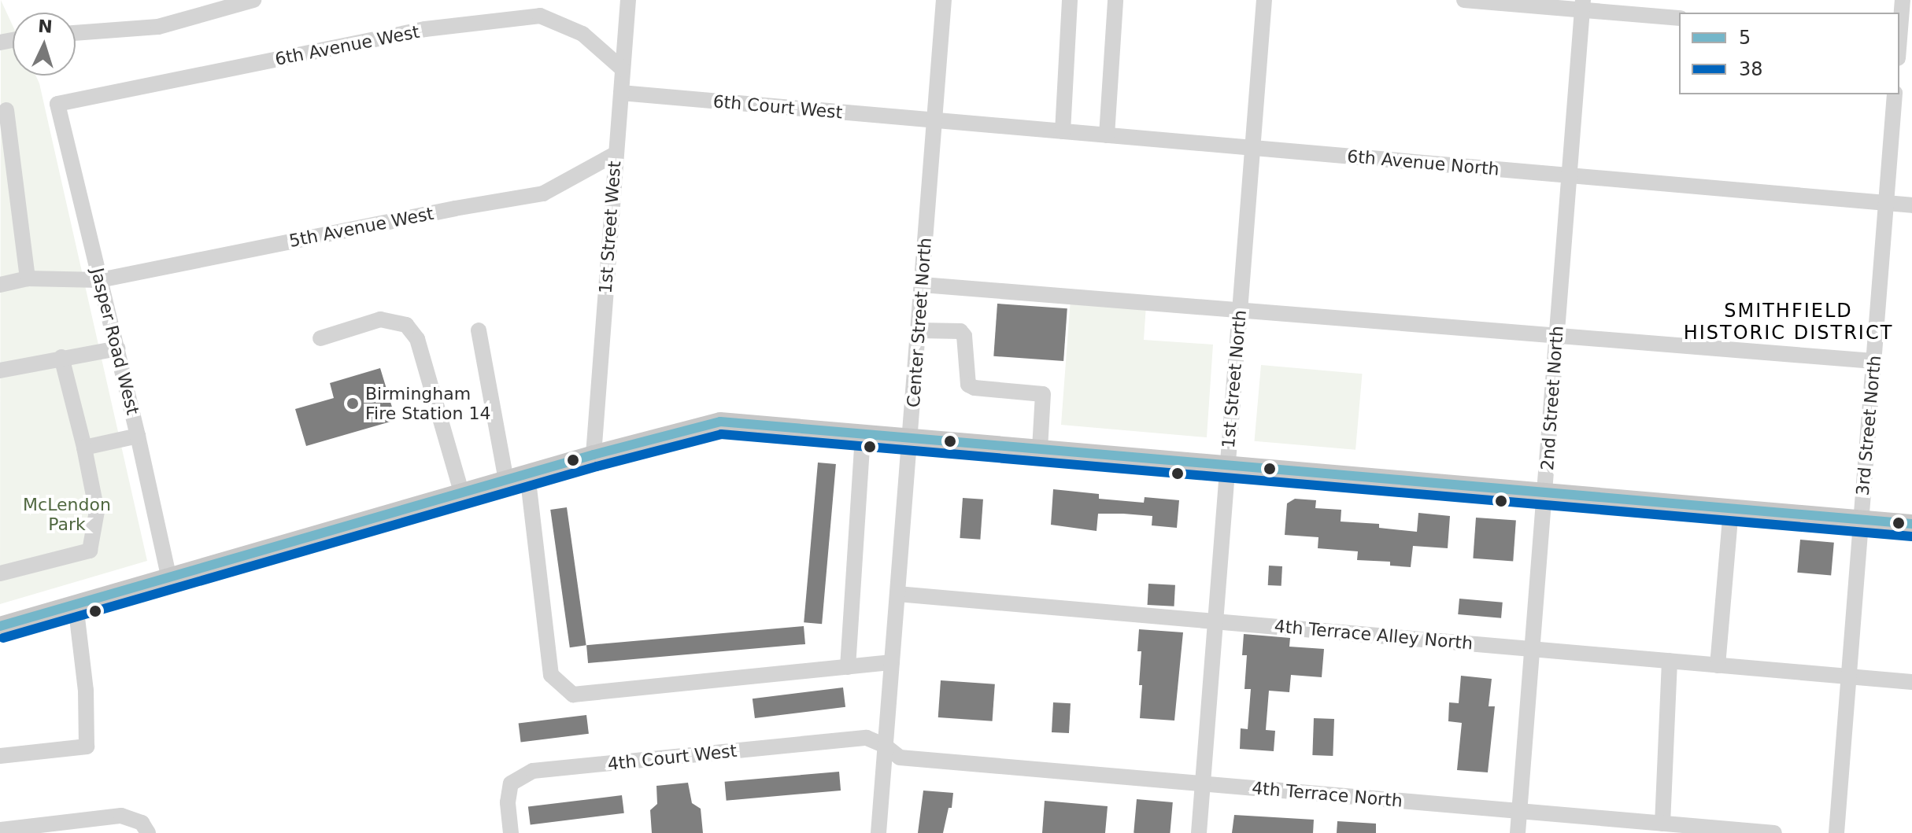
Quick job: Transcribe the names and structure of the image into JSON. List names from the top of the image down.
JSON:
{
  "streets": {
    "street": [
      "6th Avenue West",
      "6th Court West",
      "6th Avenue North",
      "5th Avenue West",
      "1st Street West",
      "Center Street North",
      "Jasper Road West",
      "1st Street North",
      "2nd Street North",
      "3rd Street North",
      "4th Terrace Alley North",
      "4th Court West",
      "4th Terrace North"
    ]
  },
  "crossings": [
    ["6th Avenue West", "1st Street West"],
    ["6th Avenue West", "Jasper Road West"],
    ["6th Court West", "6th Avenue North"],
    ["6th Court West", "1st Street West"],
    ["6th Court West", "Center Street North"],
    ["6th Avenue North", "Center Street North"],
    ["6th Avenue North", "1st Street North"],
    ["6th Avenue North", "2nd Street North"],
    ["6th Avenue North", "3rd Street North"],
    ["5th Avenue West", "1st Street West"],
    ["5th Avenue West", "Jasper Road West"],
    ["Center Street North", "4th Terrace Alley North"],
    ["Center Street North", "4th Court West"],
    ["Center Street North", "4th Terrace North"],
    ["1st Street North", "4th Terrace Alley North"],
    ["1st Street North", "4th Terrace North"],
    ["2nd Street North", "4th Terrace Alley North"],
    ["2nd Street North", "4th Terrace North"],
    ["3rd Street North", "4th Terrace Alley North"],
    ["4th Court West", "4th Terrace North"]
  ],
  "districts": ["SMITHFIELD HISTORIC DISTRICT"],
  "parks": ["McLendon Park"],
  "places": ["Birmingham Fire Station 14"],
  "lines": ["transit line 5", "transit line 38"],
  "legend": ["5", "38"],
  "north": "top"
}
